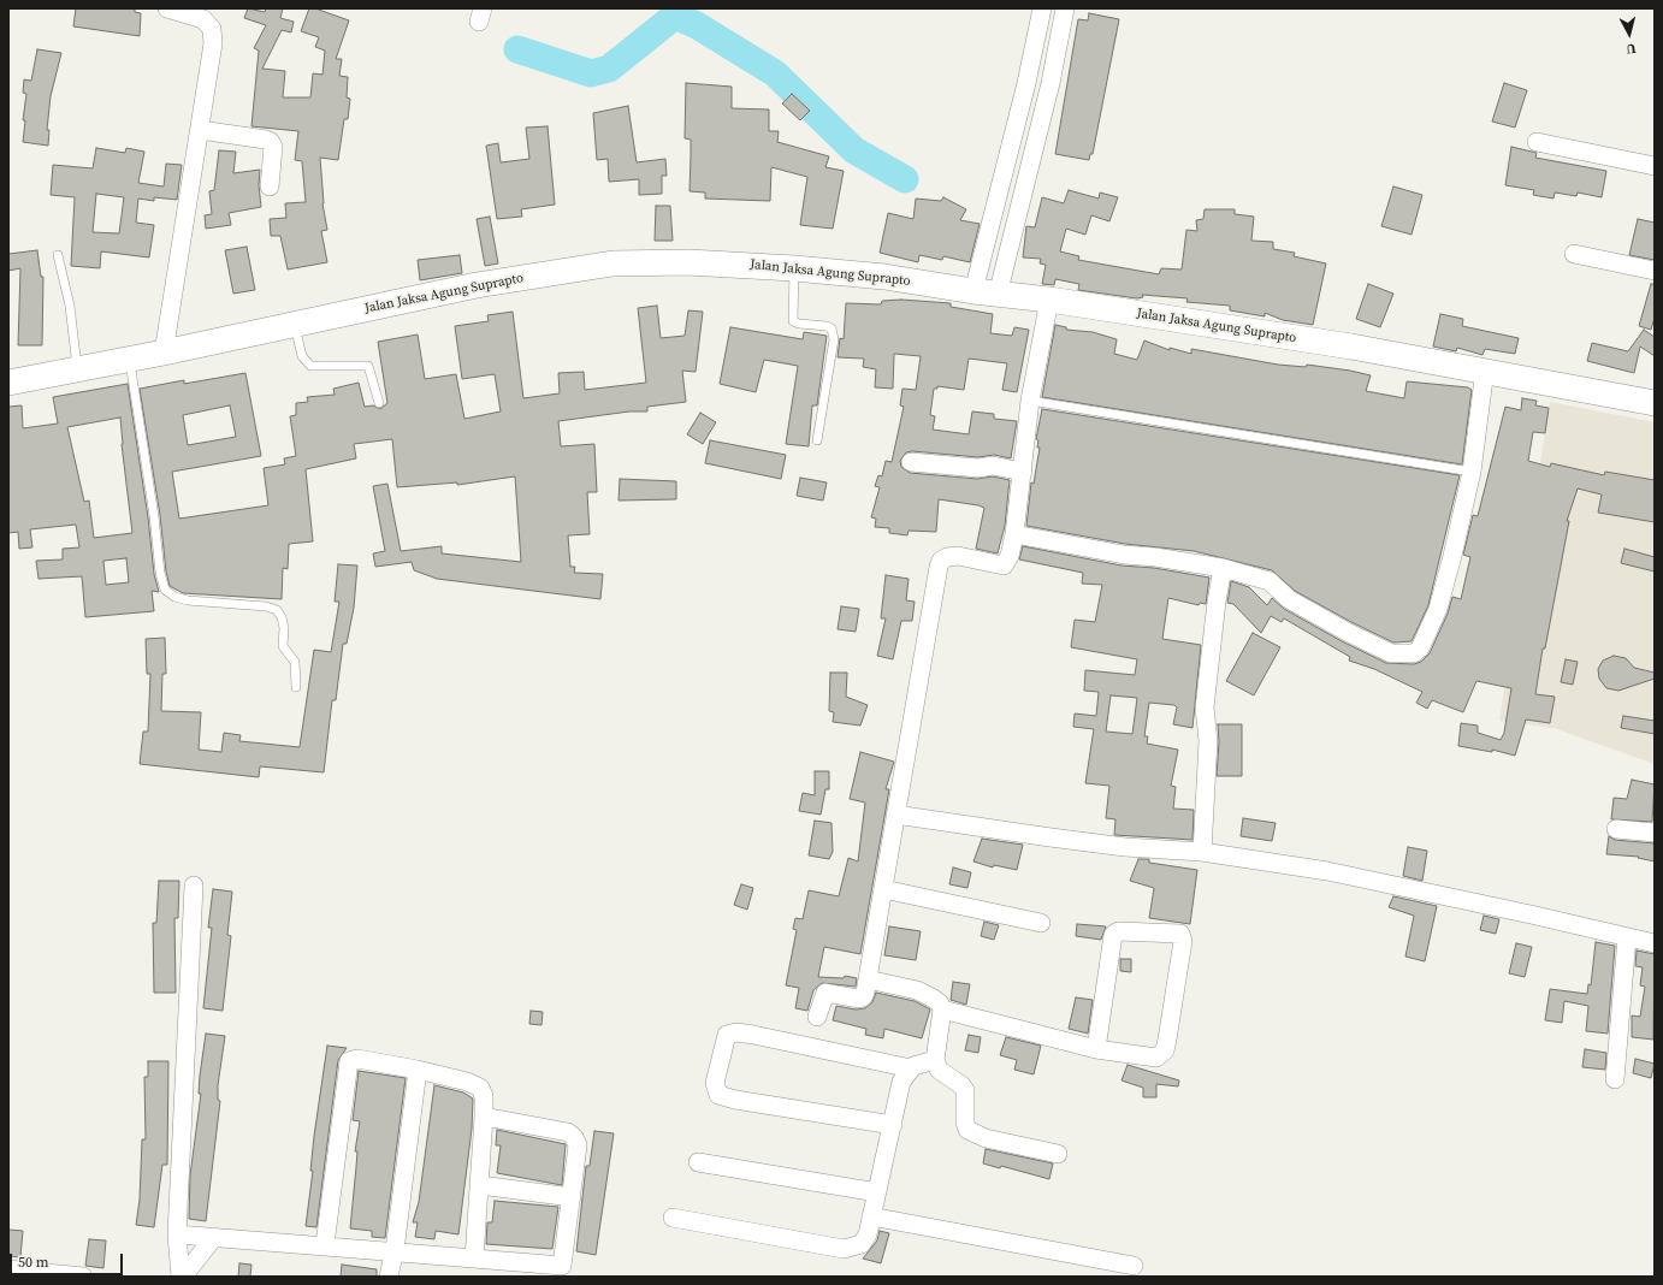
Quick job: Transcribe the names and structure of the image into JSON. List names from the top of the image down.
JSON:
{
  "streets": {
    "main road": ["Jalan Jaksa Agung Suprapto"]
  },
  "scale_bar": "50 m",
  "north": "bottom"
}
